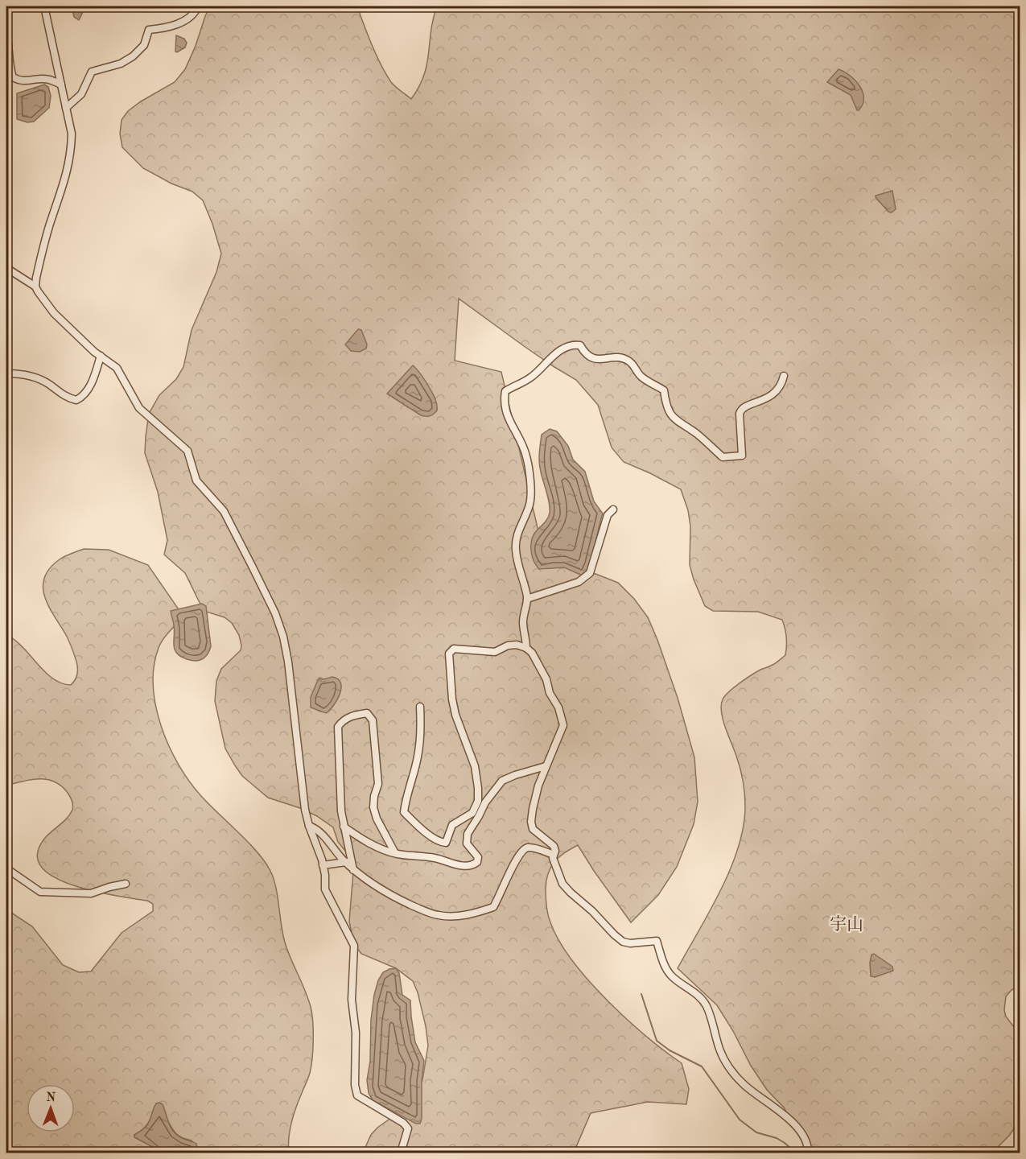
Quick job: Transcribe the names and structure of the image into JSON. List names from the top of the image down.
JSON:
{
  "districts": ["宇山"],
  "north": "top"
}
